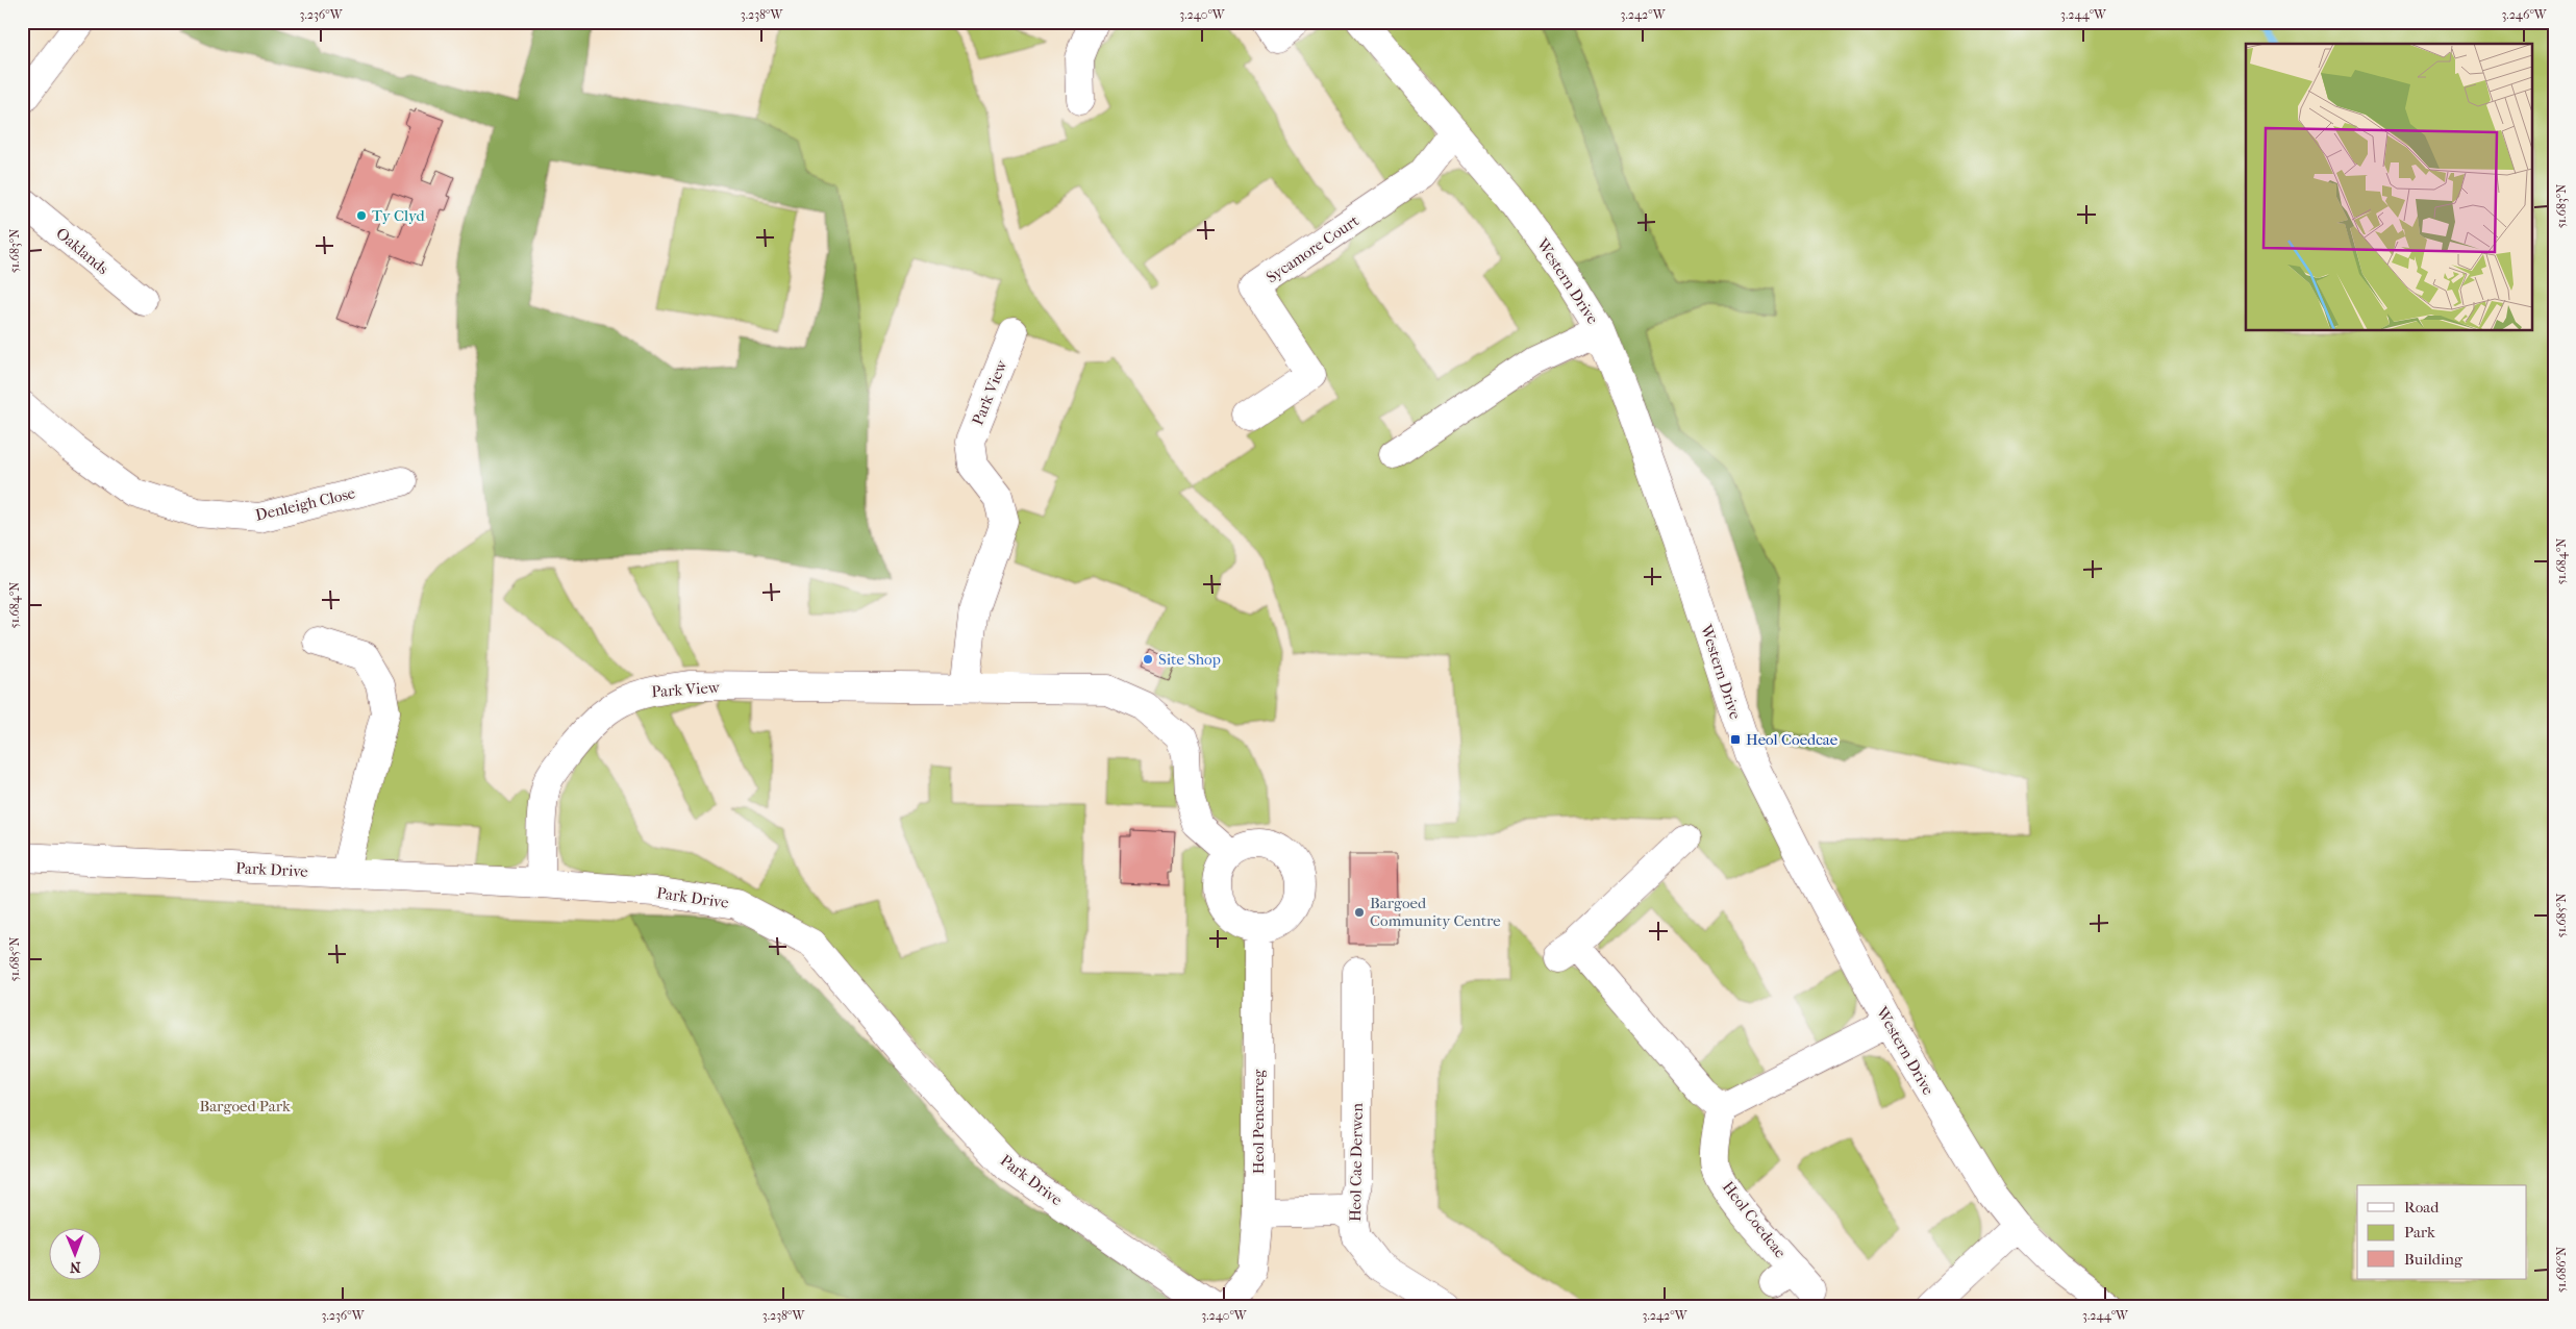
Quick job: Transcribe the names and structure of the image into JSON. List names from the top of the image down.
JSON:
{
  "streets": {
    "street": [
      "Sycamore Court",
      "Oaklands",
      "Western Drive",
      "Park View",
      "Denleigh Close",
      "Park Drive",
      "Heol Pencarreg",
      "Heol Cae Derwen",
      "Heol Coedcae"
    ]
  },
  "crossings": [
    ["Sycamore Court", "Western Drive"],
    ["Park View", "Park Drive"],
    ["Park View", "Heol Pencarreg"]
  ],
  "parks": ["Bargoed Park"],
  "places": {
    "other": ["Ty Clyd", "Site Shop", "Bargoed Community Centre"],
    "transit": ["Heol Coedcae"]
  },
  "legend": ["Road", "Park", "Building"],
  "north": "bottom",
  "coordinates": [
    "3.236°W",
    "3.238°W",
    "3.240°W",
    "3.242°W",
    "3.244°W",
    "3.246°W",
    "51.683°N",
    "51.684°N",
    "51.685°N",
    "51.686°N"
  ]
}
